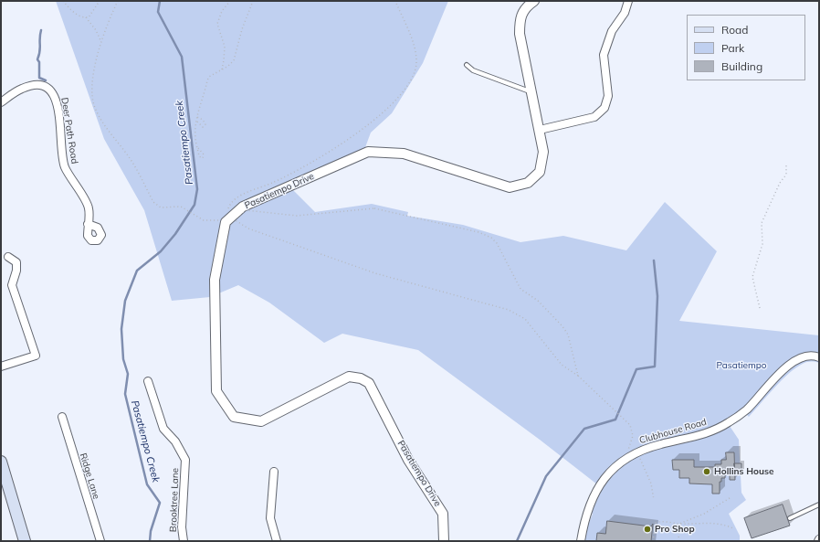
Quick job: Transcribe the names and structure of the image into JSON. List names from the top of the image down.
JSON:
{
  "streets": {
    "street": [
      "Deer Path Road",
      "Pasatiempo Drive",
      "Clubhouse Road",
      "Ridge Lane",
      "Brooktree Lane"
    ]
  },
  "water": ["Pasatiempo Creek"],
  "parks": ["Pasatiempo"],
  "places": ["Hollins House", "Pro Shop"],
  "legend": ["Road", "Park", "Building"]
}
